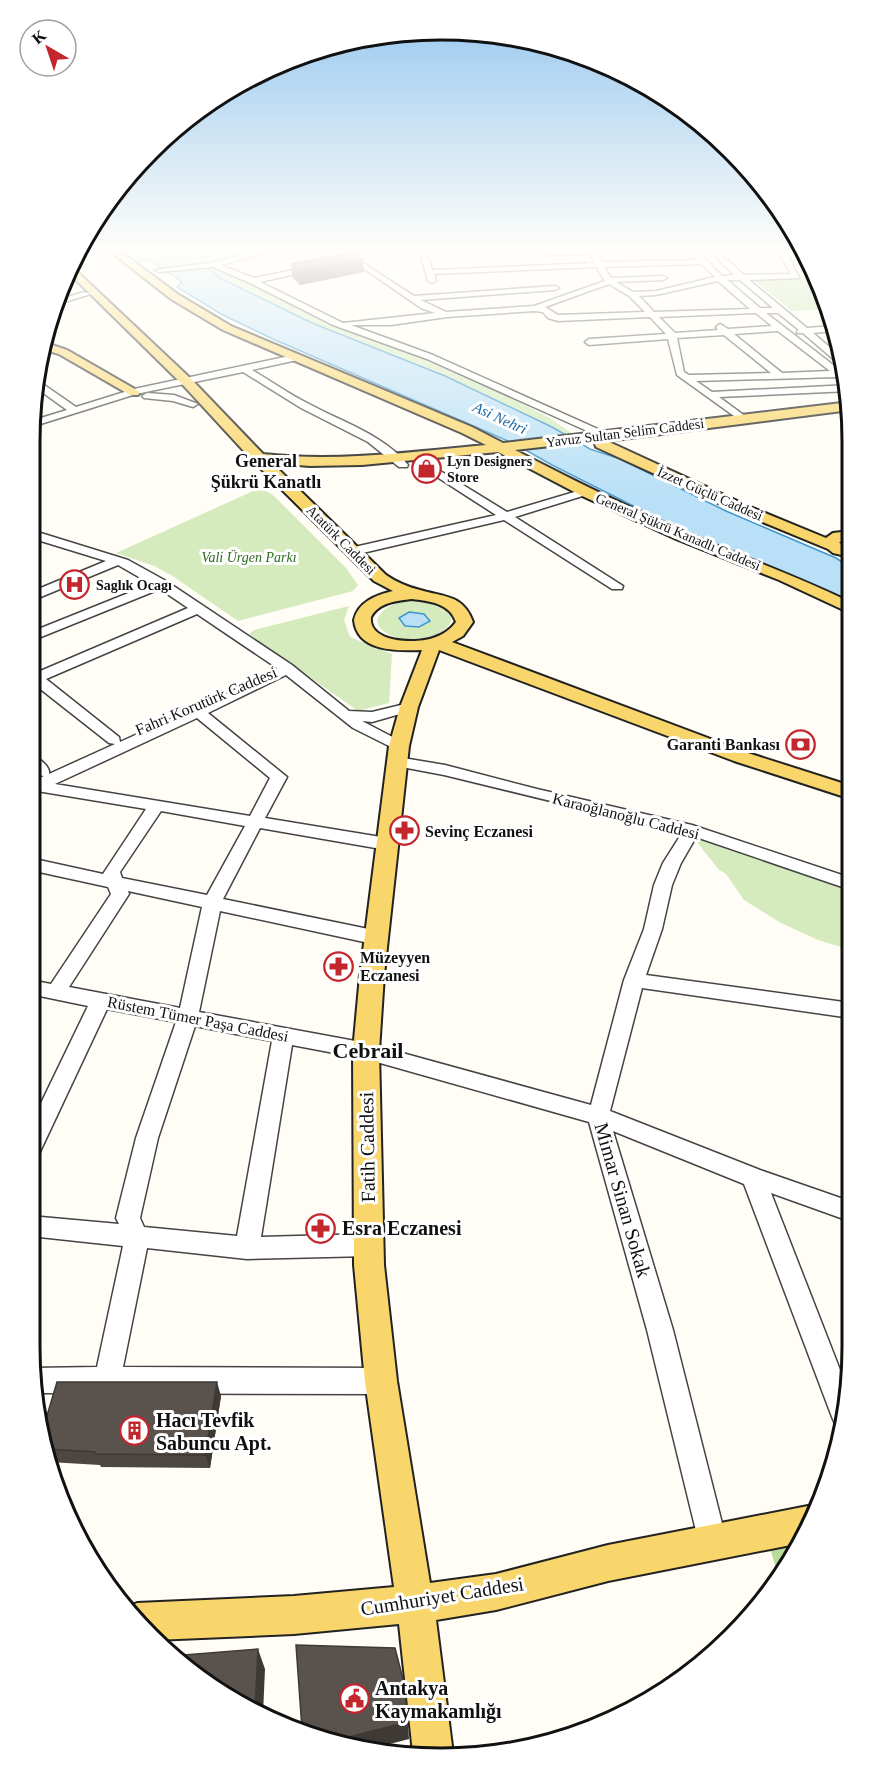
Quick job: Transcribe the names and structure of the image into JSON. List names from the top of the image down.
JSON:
{
  "streets": {
    "main road": [
      "Yavuz Sultan Selim Caddesi",
      "İzzet Güçlü Caddesi",
      "General Şükrü Kanadlı Caddesi",
      "Atatürk Caddesi",
      "Fatih Caddesi",
      "Cumhuriyet Caddesi"
    ],
    "street": [
      "Fahri Korutürk Caddesi",
      "Karaoğlanoğlu Caddesi",
      "Rüstem Tümer Paşa Caddesi",
      "Mimar Sinan Sokak"
    ]
  },
  "crossings": [
    ["Yavuz Sultan Selim Caddesi", "İzzet Güçlü Caddesi"],
    ["Yavuz Sultan Selim Caddesi", "General Şükrü Kanadlı Caddesi"],
    ["Yavuz Sultan Selim Caddesi", "Atatürk Caddesi"],
    ["Fahri Korutürk Caddesi", "Karaoğlanoğlu Caddesi"],
    ["Karaoğlanoğlu Caddesi", "Fatih Caddesi"],
    ["Karaoğlanoğlu Caddesi", "Mimar Sinan Sokak"],
    ["Rüstem Tümer Paşa Caddesi", "Fatih Caddesi"],
    ["Rüstem Tümer Paşa Caddesi", "Mimar Sinan Sokak"],
    ["Fatih Caddesi", "Cumhuriyet Caddesi"],
    ["Mimar Sinan Sokak", "Cumhuriyet Caddesi"]
  ],
  "districts": ["General Şükrü Kanatlı", "Cebrail"],
  "water": ["Asi Nehri"],
  "parks": ["Vali Ürgen Parkı"],
  "places": {
    "shop": ["Lyn Designers Store"],
    "hospital": ["Saglık Ocagı"],
    "bank": ["Garanti Bankası"],
    "pharmacy": ["Sevinç Eczanesi", "Müzeyyen Eczanesi", "Esra Eczanesi"],
    "building": ["Hacı Tevfik Sabuncu Apt."],
    "public building": ["Antakya Kaymakamlığı"]
  },
  "north": "top left"
}
